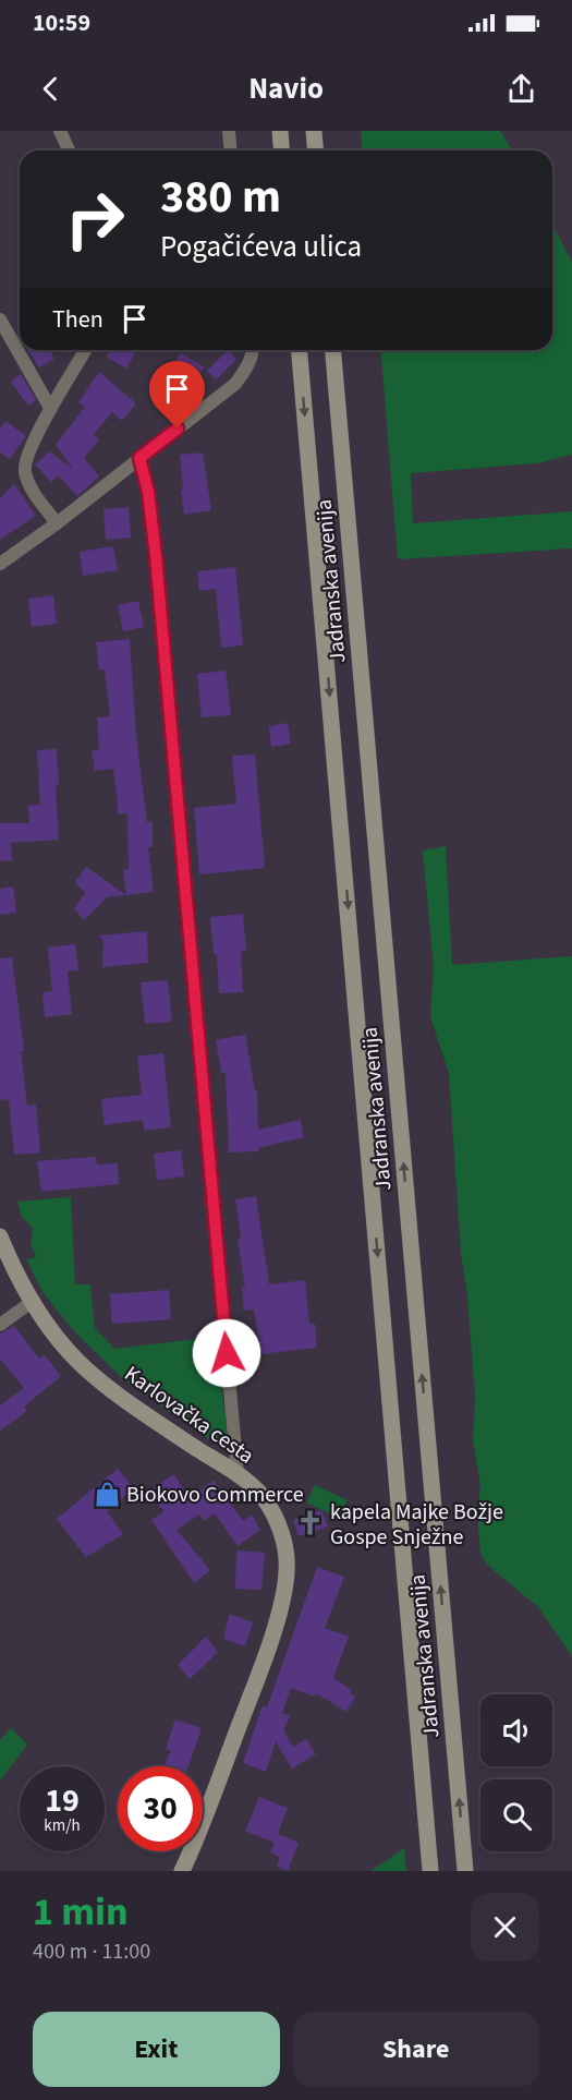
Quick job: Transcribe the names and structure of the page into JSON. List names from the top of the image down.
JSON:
{
  "streets": {
    "main road": ["Jadranska avenija", "Karlovačka cesta"]
  },
  "places": {
    "shop": ["Biokovo Commerce"],
    "church": ["kapela Majke Božje Gospe Snježne"]
  },
  "page": {
    "status": "10:59",
    "header": "Navio",
    "turn": ["380 m", "Pogačićeva ulica"],
    "then": "Then",
    "speed": "19 km/h",
    "limit": "30",
    "heading": ["1 min", "400 m · 11:00"],
    "buttons": ["Exit", "Share"]
  }
}
